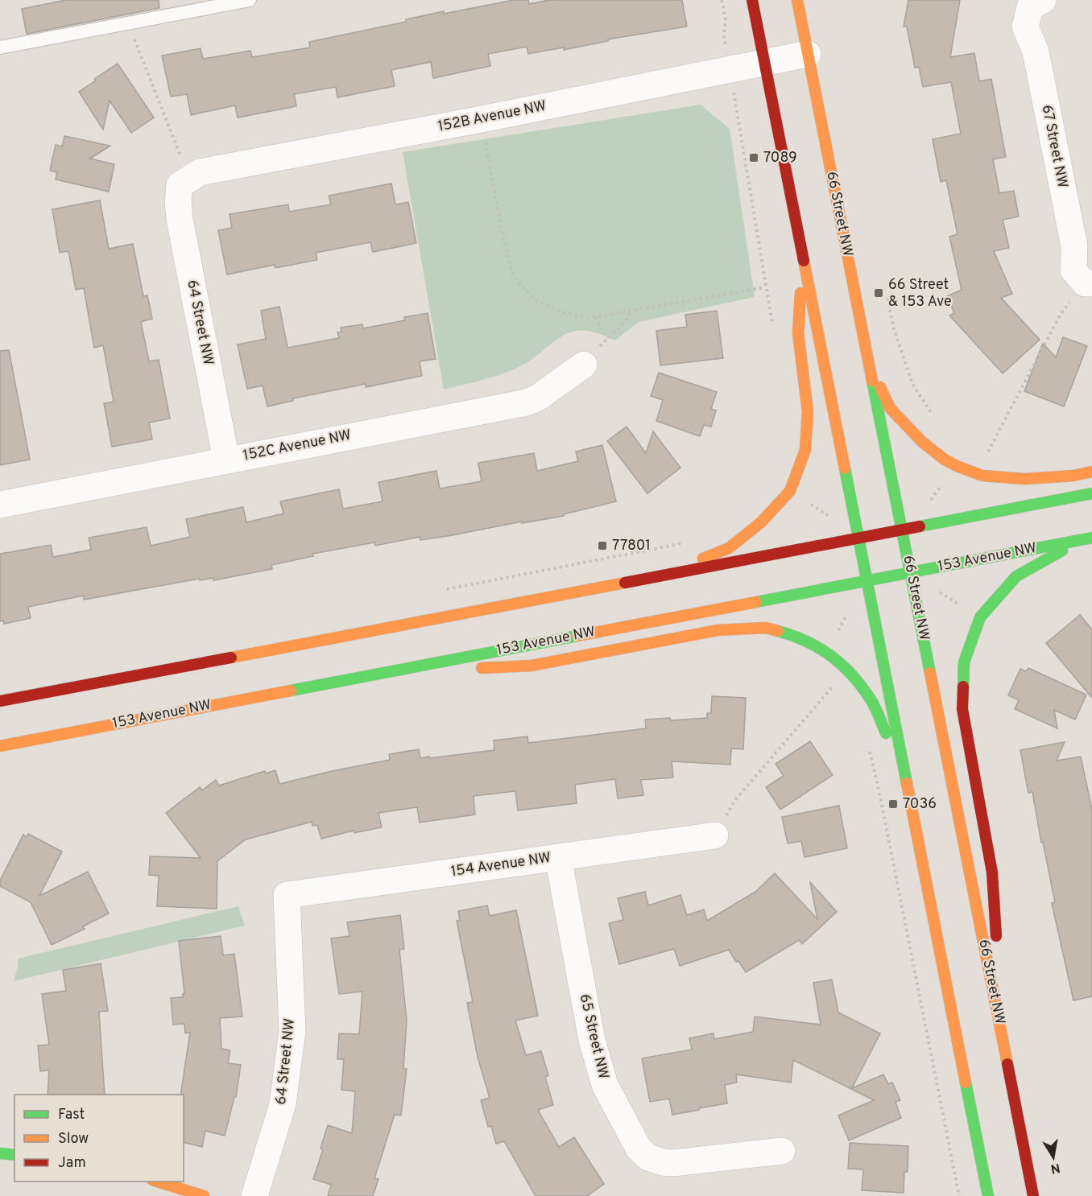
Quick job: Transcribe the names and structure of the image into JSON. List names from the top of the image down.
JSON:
{
  "streets": {
    "main road": ["66 Street NW", "153 Avenue NW"],
    "street": [
      "152B Avenue NW",
      "67 Street NW",
      "64 Street NW",
      "152C Avenue NW",
      "154 Avenue NW",
      "65 Street NW"
    ]
  },
  "crossings": [
    ["152B Avenue NW", "66 Street NW"],
    ["152B Avenue NW", "64 Street NW"],
    ["66 Street NW", "153 Avenue NW"],
    ["64 Street NW", "152C Avenue NW"],
    ["64 Street NW", "154 Avenue NW"],
    ["154 Avenue NW", "65 Street NW"]
  ],
  "places": {
    "transit": [
      "7089",
      "66 Street & 153 Ave",
      "77801",
      "7036"
    ]
  },
  "legend": ["Fast", "Slow", "Jam"],
  "north": "bottom"
}
